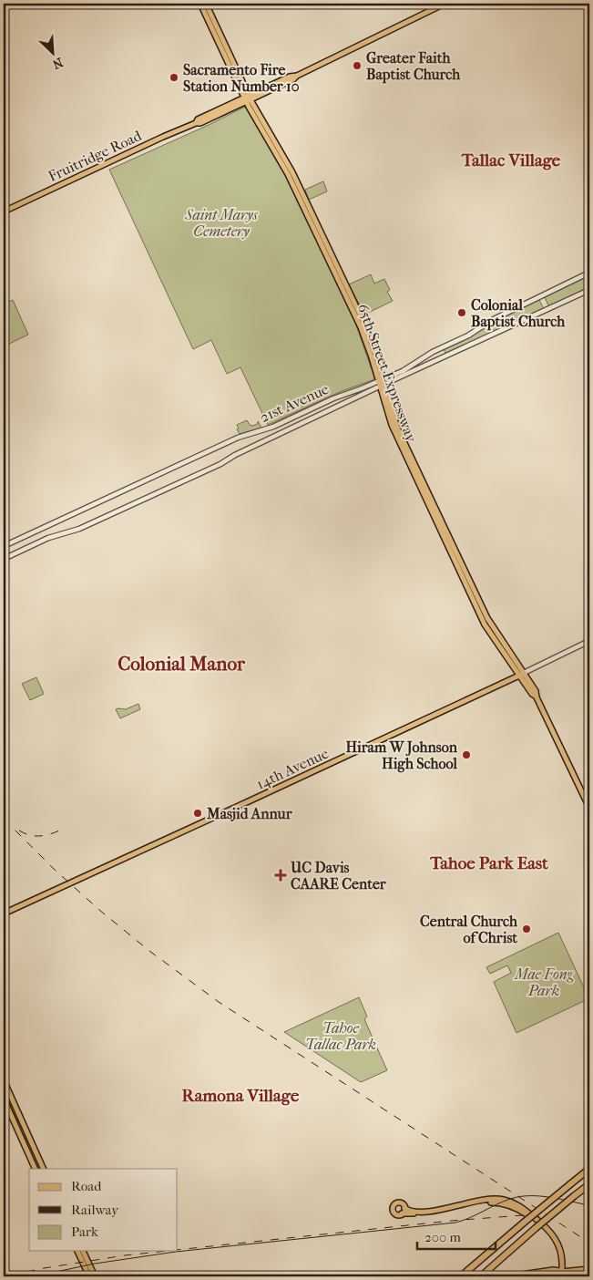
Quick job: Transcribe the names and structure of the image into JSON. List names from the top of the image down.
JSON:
{
  "streets": {
    "main road": ["Fruitridge Road", "65th Street Expressway", "14th Avenue"],
    "street": ["21st Avenue"]
  },
  "crossings": [
    ["Fruitridge Road", "65th Street Expressway"],
    ["65th Street Expressway", "21st Avenue"],
    ["65th Street Expressway", "14th Avenue"]
  ],
  "districts": [
    "Tallac Village",
    "Colonial Manor",
    "Tahoe Park East",
    "Ramona Village"
  ],
  "parks": ["Saint Marys Cemetery", "Mae Fong Park", "Tahoe Tallac Park"],
  "places": {
    "other": [
      "Greater Faith Baptist Church",
      "Sacramento Fire Station Number 10",
      "Colonial Baptist Church",
      "Hiram W Johnson High School",
      "Masjid Annur",
      "Central Church of Christ"
    ],
    "health": ["UC Davis CAARE Center"]
  },
  "legend": ["Road", "Railway", "Park"],
  "scale_bar": "200 m",
  "north": "bottom right"
}
